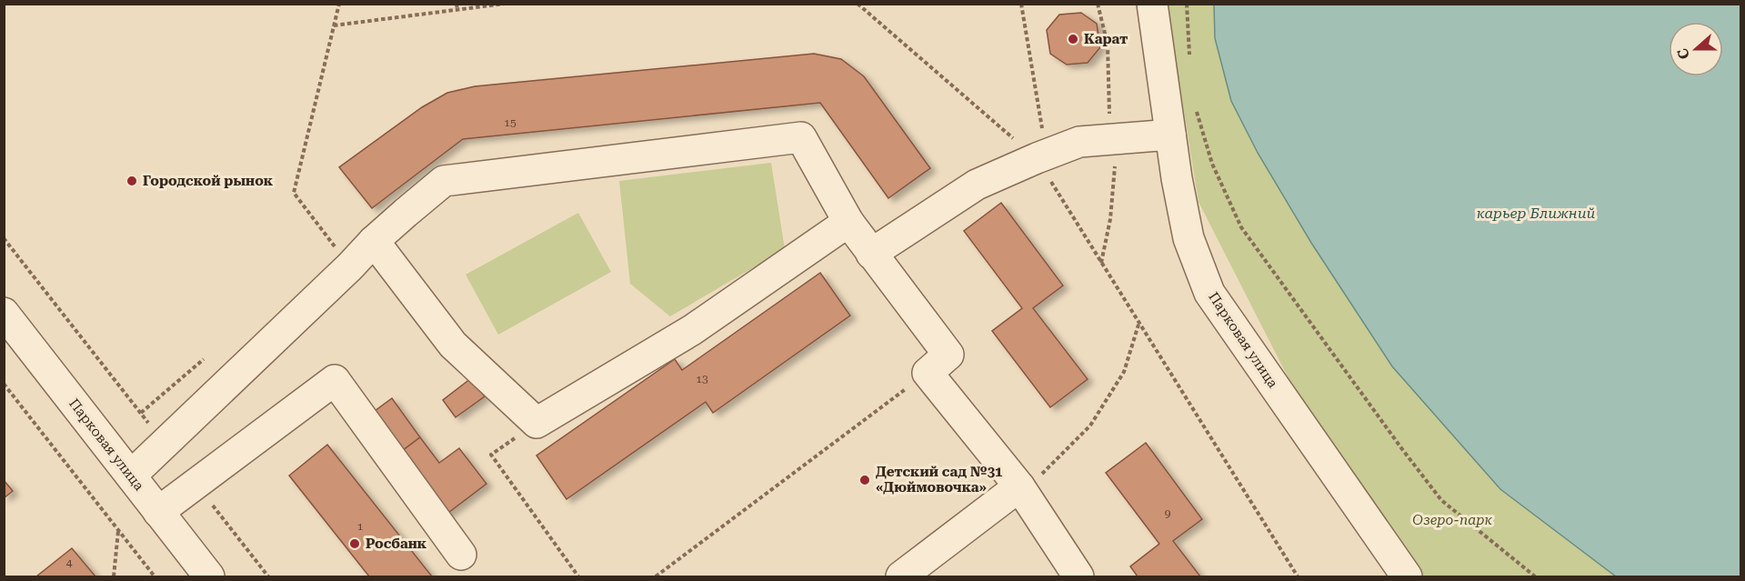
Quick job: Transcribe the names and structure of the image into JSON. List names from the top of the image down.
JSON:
{
  "streets": {
    "street": ["Парковая улица"]
  },
  "water": ["карьер Ближний"],
  "parks": ["Озеро-парк"],
  "places": [
    "Карат",
    "Городской рынок",
    "Детский сад №31 «Дюймовочка»",
    "Росбанк"
  ],
  "house_numbers": [
    "15",
    "13",
    "9",
    "1",
    "4"
  ],
  "north": "left"
}
